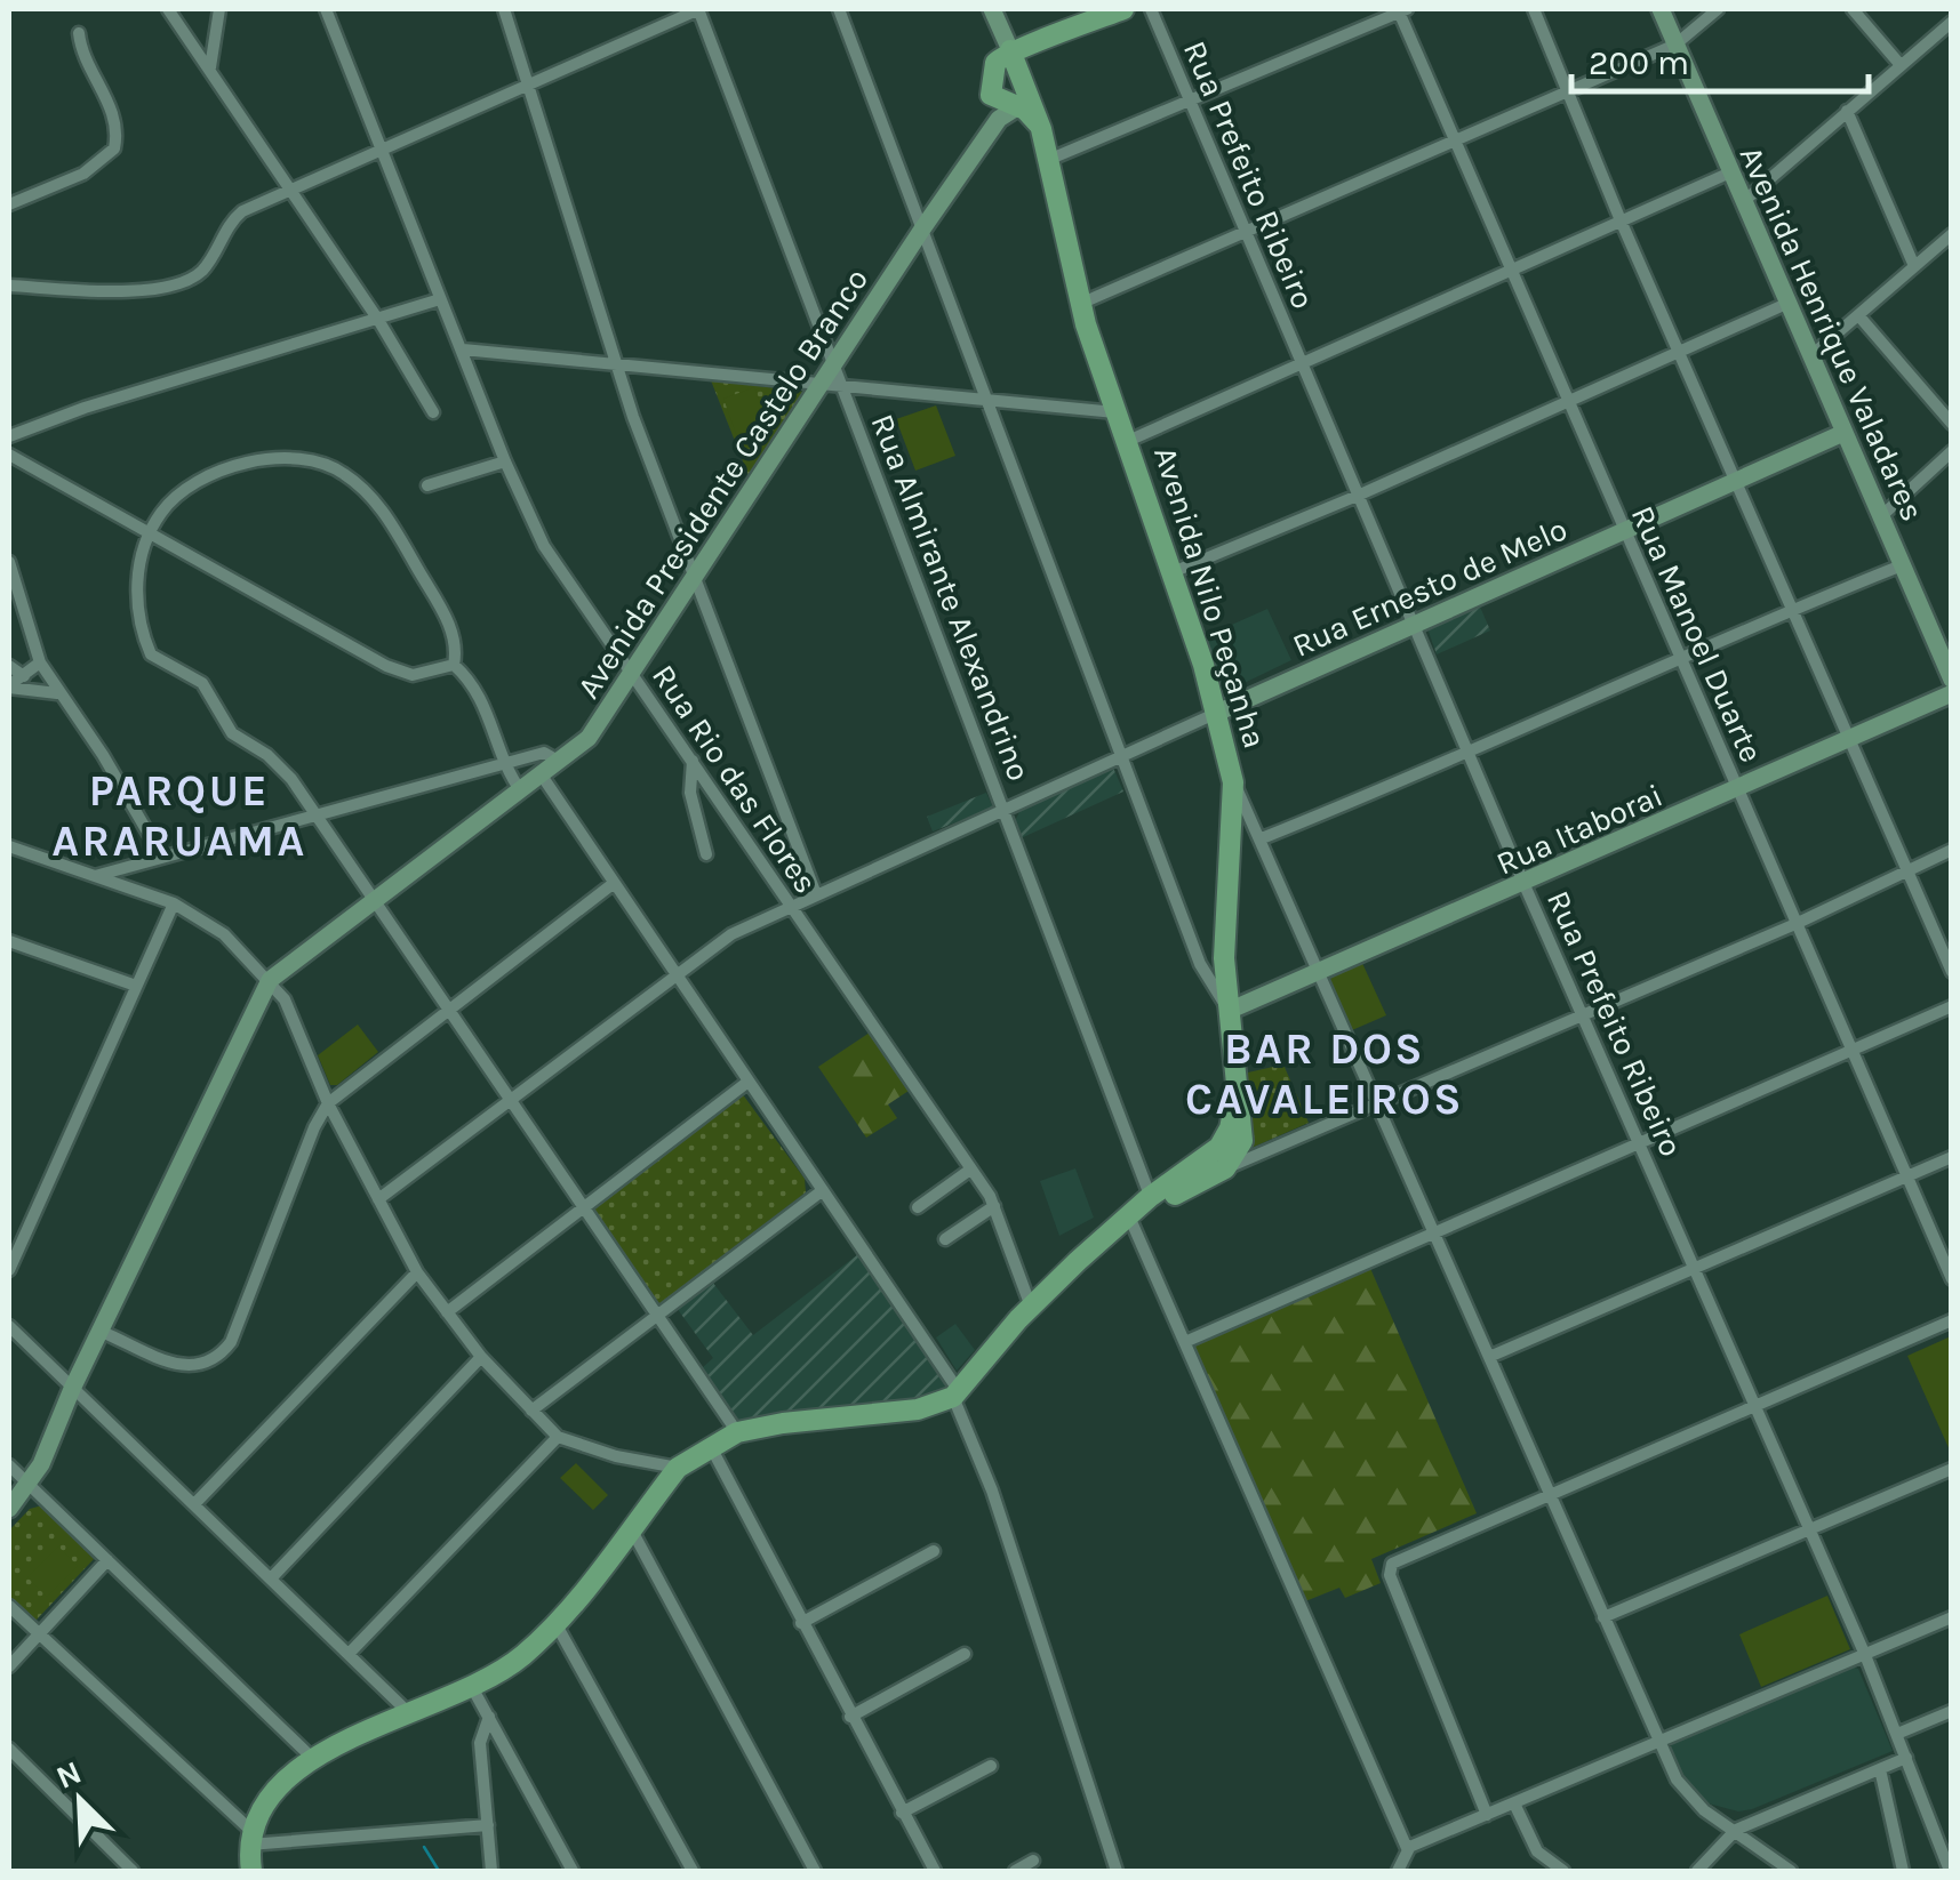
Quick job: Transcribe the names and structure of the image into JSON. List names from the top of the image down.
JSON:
{
  "streets": {
    "main road": ["Avenida Nilo Peçanha"],
    "street": [
      "Rua Prefeito Ribeiro",
      "Avenida Henrique Valadares",
      "Avenida Presidente Castelo Branco",
      "Rua Ernesto de Melo",
      "Rua Almirante Alexandrino",
      "Rua Manoel Duarte",
      "Rua Rio das Flores",
      "Rua Itaborai"
    ]
  },
  "crossings": [
    ["Rua Prefeito Ribeiro", "Rua Ernesto de Melo"],
    ["Rua Prefeito Ribeiro", "Rua Itaborai"],
    ["Avenida Henrique Valadares", "Rua Ernesto de Melo"],
    ["Avenida Presidente Castelo Branco", "Rua Almirante Alexandrino"],
    ["Avenida Presidente Castelo Branco", "Avenida Nilo Peçanha"],
    ["Avenida Presidente Castelo Branco", "Rua Rio das Flores"],
    ["Rua Ernesto de Melo", "Rua Almirante Alexandrino"],
    ["Rua Ernesto de Melo", "Avenida Nilo Peçanha"],
    ["Rua Ernesto de Melo", "Rua Manoel Duarte"],
    ["Rua Ernesto de Melo", "Rua Rio das Flores"],
    ["Rua Almirante Alexandrino", "Avenida Nilo Peçanha"],
    ["Avenida Nilo Peçanha", "Rua Rio das Flores"],
    ["Avenida Nilo Peçanha", "Rua Itaborai"],
    ["Rua Manoel Duarte", "Rua Itaborai"]
  ],
  "districts": ["PARQUE ARARUAMA", "BAR DOS CAVALEIROS"],
  "scale_bar": "200 m",
  "north": "top left"
}
